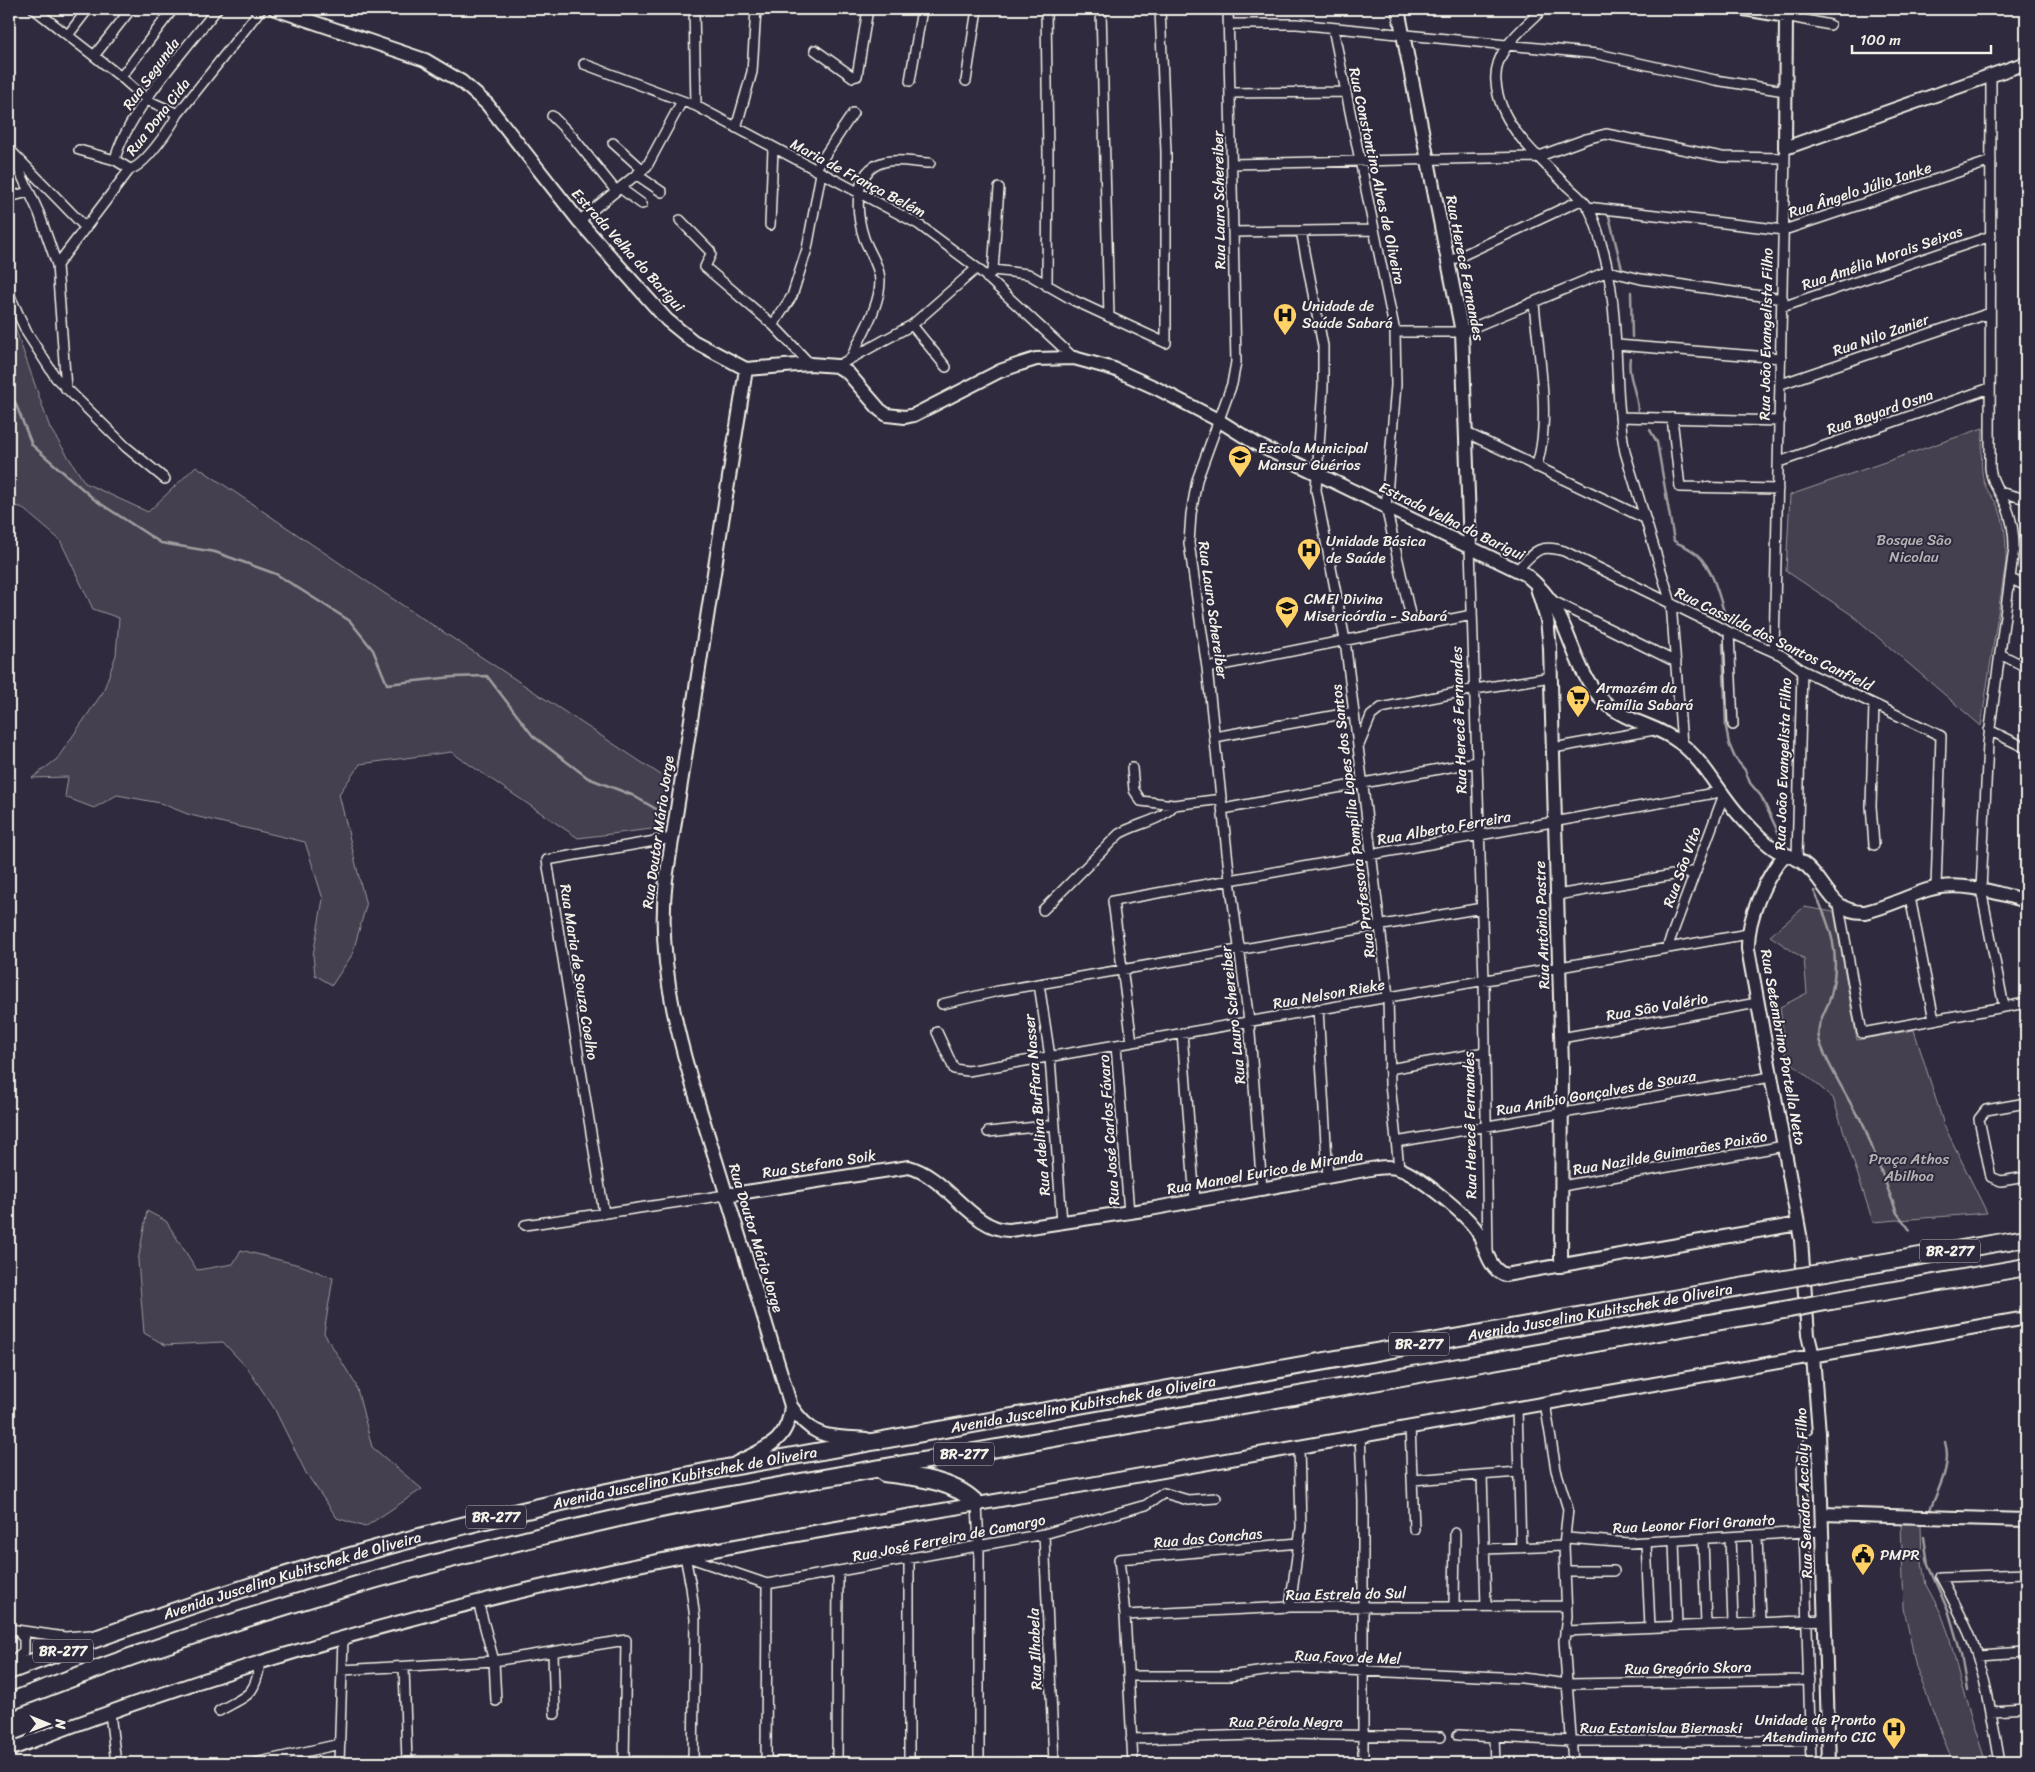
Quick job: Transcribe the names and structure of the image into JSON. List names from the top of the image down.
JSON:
{
  "streets": {
    "highway": ["BR-277", "Avenida Juscelino Kubitschek de Oliveira"],
    "street": [
      "Rua Segunda",
      "Rua Dona Cida",
      "Rua Constantino Alves de Oliveira",
      "Maria de França Belém",
      "Rua Ângelo Júlio Ianke",
      "Rua Lauro Schereiber",
      "Estrada Velha do Barigui",
      "Rua Amélia Morais Seixas",
      "Rua Herecê Fernandes",
      "Rua João Evangelista Filho",
      "Rua Nilo Zanier",
      "Rua Bayard Osna",
      "Rua Cassilda dos Santos Canfield",
      "Rua Professora Pompília Lopes dos Santos",
      "Rua Alberto Ferreira",
      "Rua Doutor Mário Jorge",
      "Rua São Vito",
      "Rua Antônio Pastre",
      "Rua Maria de Souza Coelho",
      "Rua Nelson Rieke",
      "Rua São Valério",
      "Rua Setembrino Portella Neto",
      "Rua Aníbio Gonçalves de Souza",
      "Rua Adelina Buffara Nasser",
      "Rua José Carlos Fávaro",
      "Rua Nazilde Guimarães Paixão",
      "Rua Stefano Soik",
      "Rua Manoel Eurico de Miranda",
      "Rua Senador Accioly Filho",
      "Rua Leonor Fiori Granato",
      "Rua José Ferreira de Camargo",
      "Rua das Conchas",
      "Rua Estrela do Sul",
      "Rua Ilhabela",
      "Rua Favo de Mel",
      "Rua Gregório Skora",
      "Rua Pérola Negra",
      "Rua Estanislau Biernaski"
    ]
  },
  "crossings": [
    ["Rua Constantino Alves de Oliveira", "Estrada Velha do Barigui"],
    ["Maria de França Belém", "Estrada Velha do Barigui"],
    ["Rua Ângelo Júlio Ianke", "Rua João Evangelista Filho"],
    ["Rua Lauro Schereiber", "Estrada Velha do Barigui"],
    ["Rua Lauro Schereiber", "Rua Alberto Ferreira"],
    ["Rua Lauro Schereiber", "Rua Nelson Rieke"],
    ["Rua Lauro Schereiber", "Rua Manoel Eurico de Miranda"],
    ["Estrada Velha do Barigui", "Rua Herecê Fernandes"],
    ["Estrada Velha do Barigui", "Rua João Evangelista Filho"],
    ["Estrada Velha do Barigui", "Rua Cassilda dos Santos Canfield"],
    ["Estrada Velha do Barigui", "Rua Professora Pompília Lopes dos Santos"],
    ["Estrada Velha do Barigui", "Rua Alberto Ferreira"],
    ["Estrada Velha do Barigui", "Rua Doutor Mário Jorge"],
    ["Estrada Velha do Barigui", "Rua São Vito"],
    ["Estrada Velha do Barigui", "Rua Antônio Pastre"],
    ["Estrada Velha do Barigui", "Rua Setembrino Portella Neto"],
    ["Rua Amélia Morais Seixas", "Rua João Evangelista Filho"],
    ["Rua Herecê Fernandes", "Rua Alberto Ferreira"],
    ["Rua Herecê Fernandes", "Rua Nelson Rieke"],
    ["Rua Herecê Fernandes", "Rua Aníbio Gonçalves de Souza"],
    ["Rua João Evangelista Filho", "Rua Nilo Zanier"],
    ["Rua João Evangelista Filho", "Rua Bayard Osna"],
    ["Rua João Evangelista Filho", "Rua Cassilda dos Santos Canfield"],
    ["Rua João Evangelista Filho", "Rua Setembrino Portella Neto"],
    ["Rua Professora Pompília Lopes dos Santos", "Rua Alberto Ferreira"],
    ["Rua Professora Pompília Lopes dos Santos", "Rua Nelson Rieke"],
    ["Rua Professora Pompília Lopes dos Santos", "Rua Aníbio Gonçalves de Souza"],
    ["Rua Professora Pompília Lopes dos Santos", "Rua Manoel Eurico de Miranda"],
    ["Rua Alberto Ferreira", "Rua São Vito"],
    ["Rua Alberto Ferreira", "Rua Antônio Pastre"],
    ["Rua Alberto Ferreira", "Rua José Carlos Fávaro"],
    ["Rua Doutor Mário Jorge", "Rua Maria de Souza Coelho"],
    ["Rua Doutor Mário Jorge", "Rua Stefano Soik"],
    ["Rua Doutor Mário Jorge", "Avenida Juscelino Kubitschek de Oliveira"],
    ["Rua São Vito", "Rua Nelson Rieke"],
    ["Rua Antônio Pastre", "Rua Nelson Rieke"],
    ["Rua Antônio Pastre", "Rua São Valério"],
    ["Rua Antônio Pastre", "Rua Aníbio Gonçalves de Souza"],
    ["Rua Antônio Pastre", "Rua Nazilde Guimarães Paixão"],
    ["Rua Maria de Souza Coelho", "Rua Stefano Soik"],
    ["Rua Nelson Rieke", "Rua Setembrino Portella Neto"],
    ["Rua Nelson Rieke", "Rua Adelina Buffara Nasser"],
    ["Rua Nelson Rieke", "Rua José Carlos Fávaro"],
    ["Rua São Valério", "Rua Setembrino Portella Neto"],
    ["Rua Setembrino Portella Neto", "Rua Aníbio Gonçalves de Souza"],
    ["Rua Setembrino Portella Neto", "Rua Nazilde Guimarães Paixão"],
    ["Rua Setembrino Portella Neto", "Rua Senador Accioly Filho"],
    ["Rua Adelina Buffara Nasser", "Rua Manoel Eurico de Miranda"],
    ["Rua José Carlos Fávaro", "Rua Manoel Eurico de Miranda"],
    ["Rua Stefano Soik", "Rua Manoel Eurico de Miranda"],
    ["Rua Senador Accioly Filho", "Rua Leonor Fiori Granato"],
    ["Rua José Ferreira de Camargo", "Rua Ilhabela"],
    ["Rua das Conchas", "Rua Estrela do Sul"],
    ["Rua Favo de Mel", "Rua Gregório Skora"]
  ],
  "parks": ["Bosque São Nicolau", "Praça Athos Abilhoa"],
  "places": {
    "hospital": ["Unidade de Saúde Sabará", "Unidade Básica de Saúde", "Unidade de Pronto Atendimento CIC"],
    "school or university": ["Escola Municipal Mansur Guérios", "CMEI Divina Misericórdia - Sabará"],
    "supermarket": ["Armazém da Família Sabará"],
    "public building": ["PMPR"]
  },
  "scale_bar": "100 m",
  "north": "right"
}
